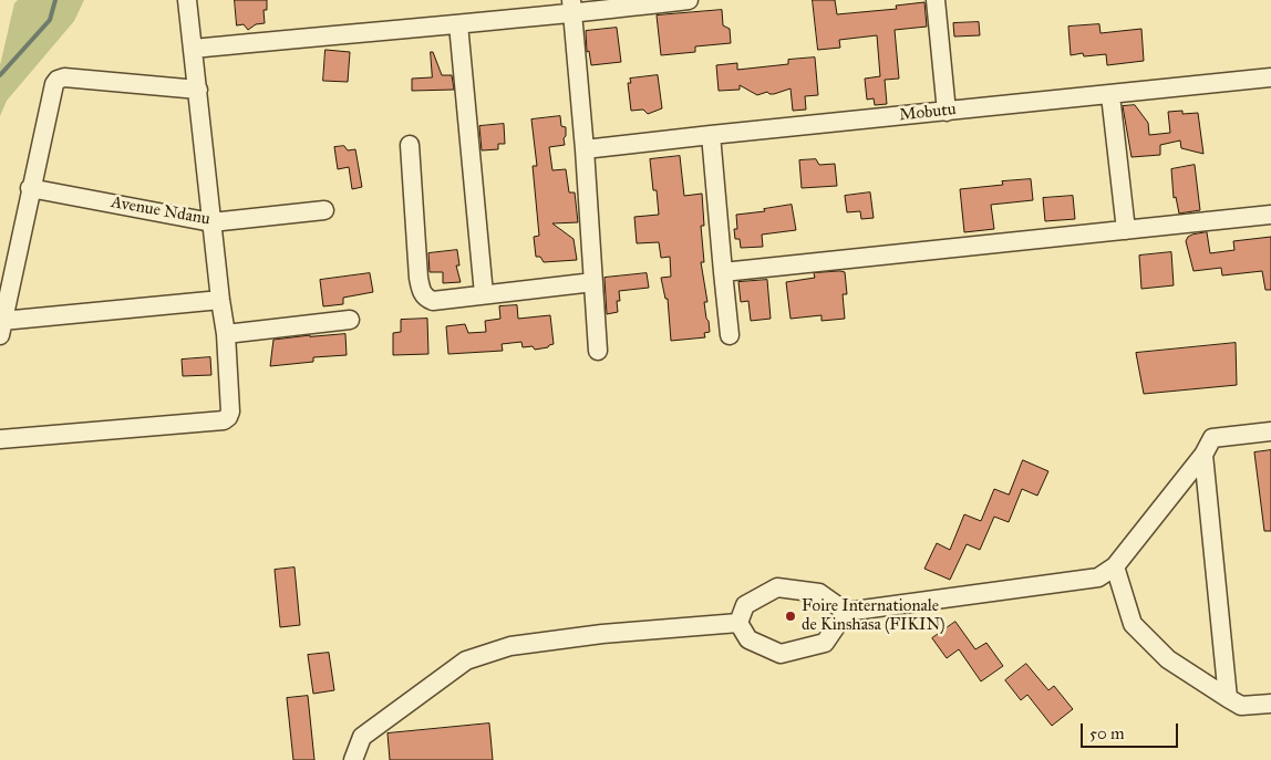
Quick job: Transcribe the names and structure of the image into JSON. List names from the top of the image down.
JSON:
{
  "streets": {
    "street": ["Mobutu", "Avenue Ndanu"]
  },
  "places": ["Foire Internationale de Kinshasa (FIKIN)"],
  "scale_bar": "50 m"
}
